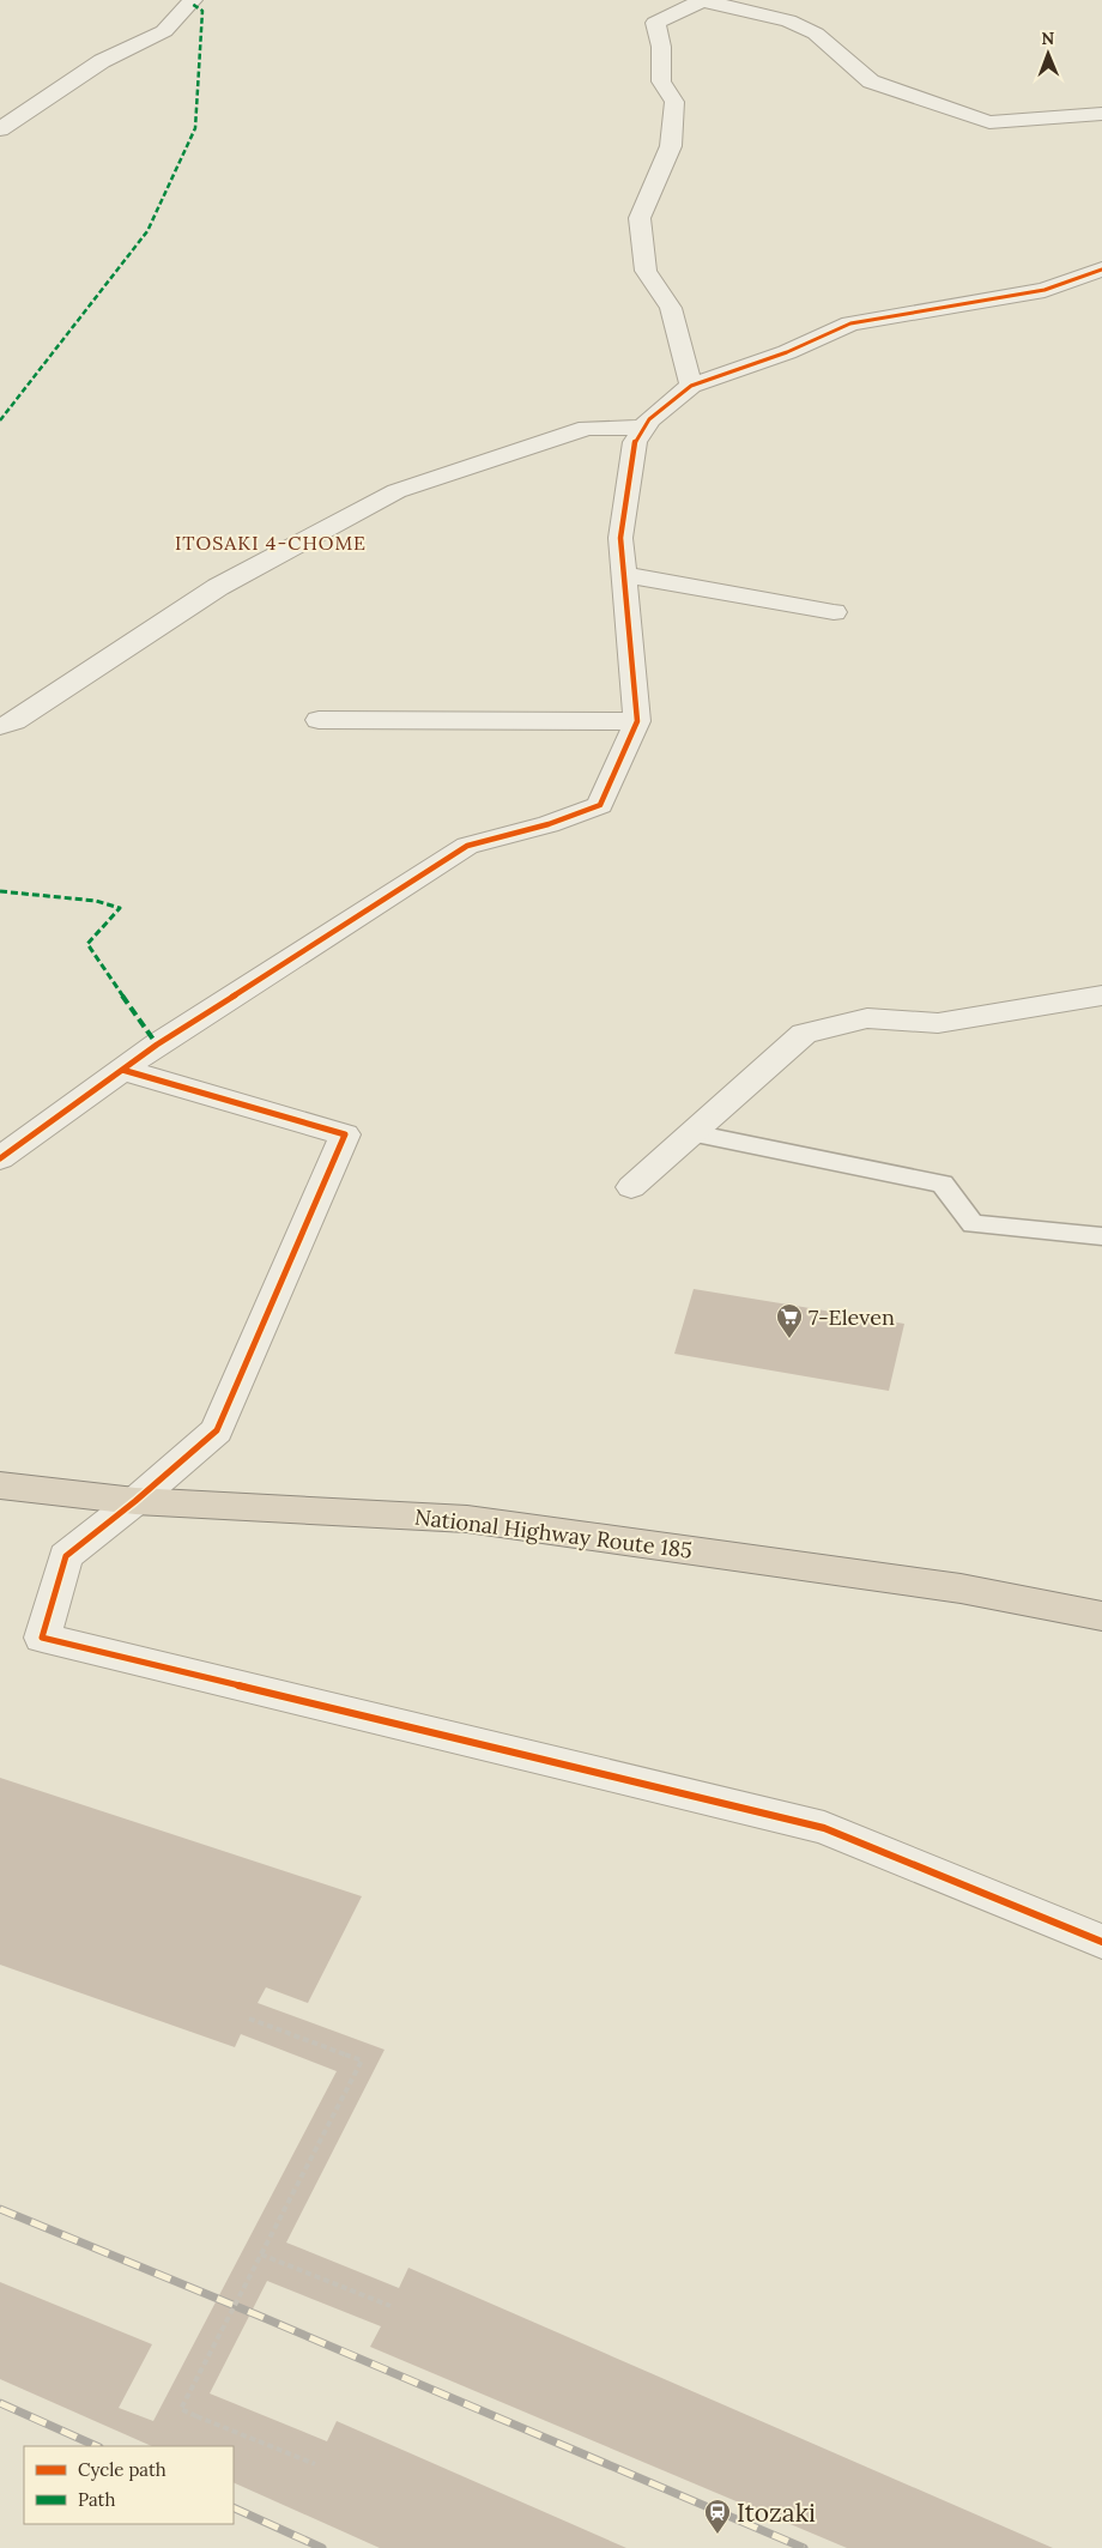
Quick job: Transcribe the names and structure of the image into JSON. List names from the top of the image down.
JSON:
{
  "streets": {
    "highway": ["National Highway Route 185"]
  },
  "districts": ["ITOSAKI 4-CHOME"],
  "places": {
    "supermarket": ["7-Eleven"],
    "station": ["Itozaki"]
  },
  "legend": ["Cycle path", "Path"],
  "north": "top"
}
